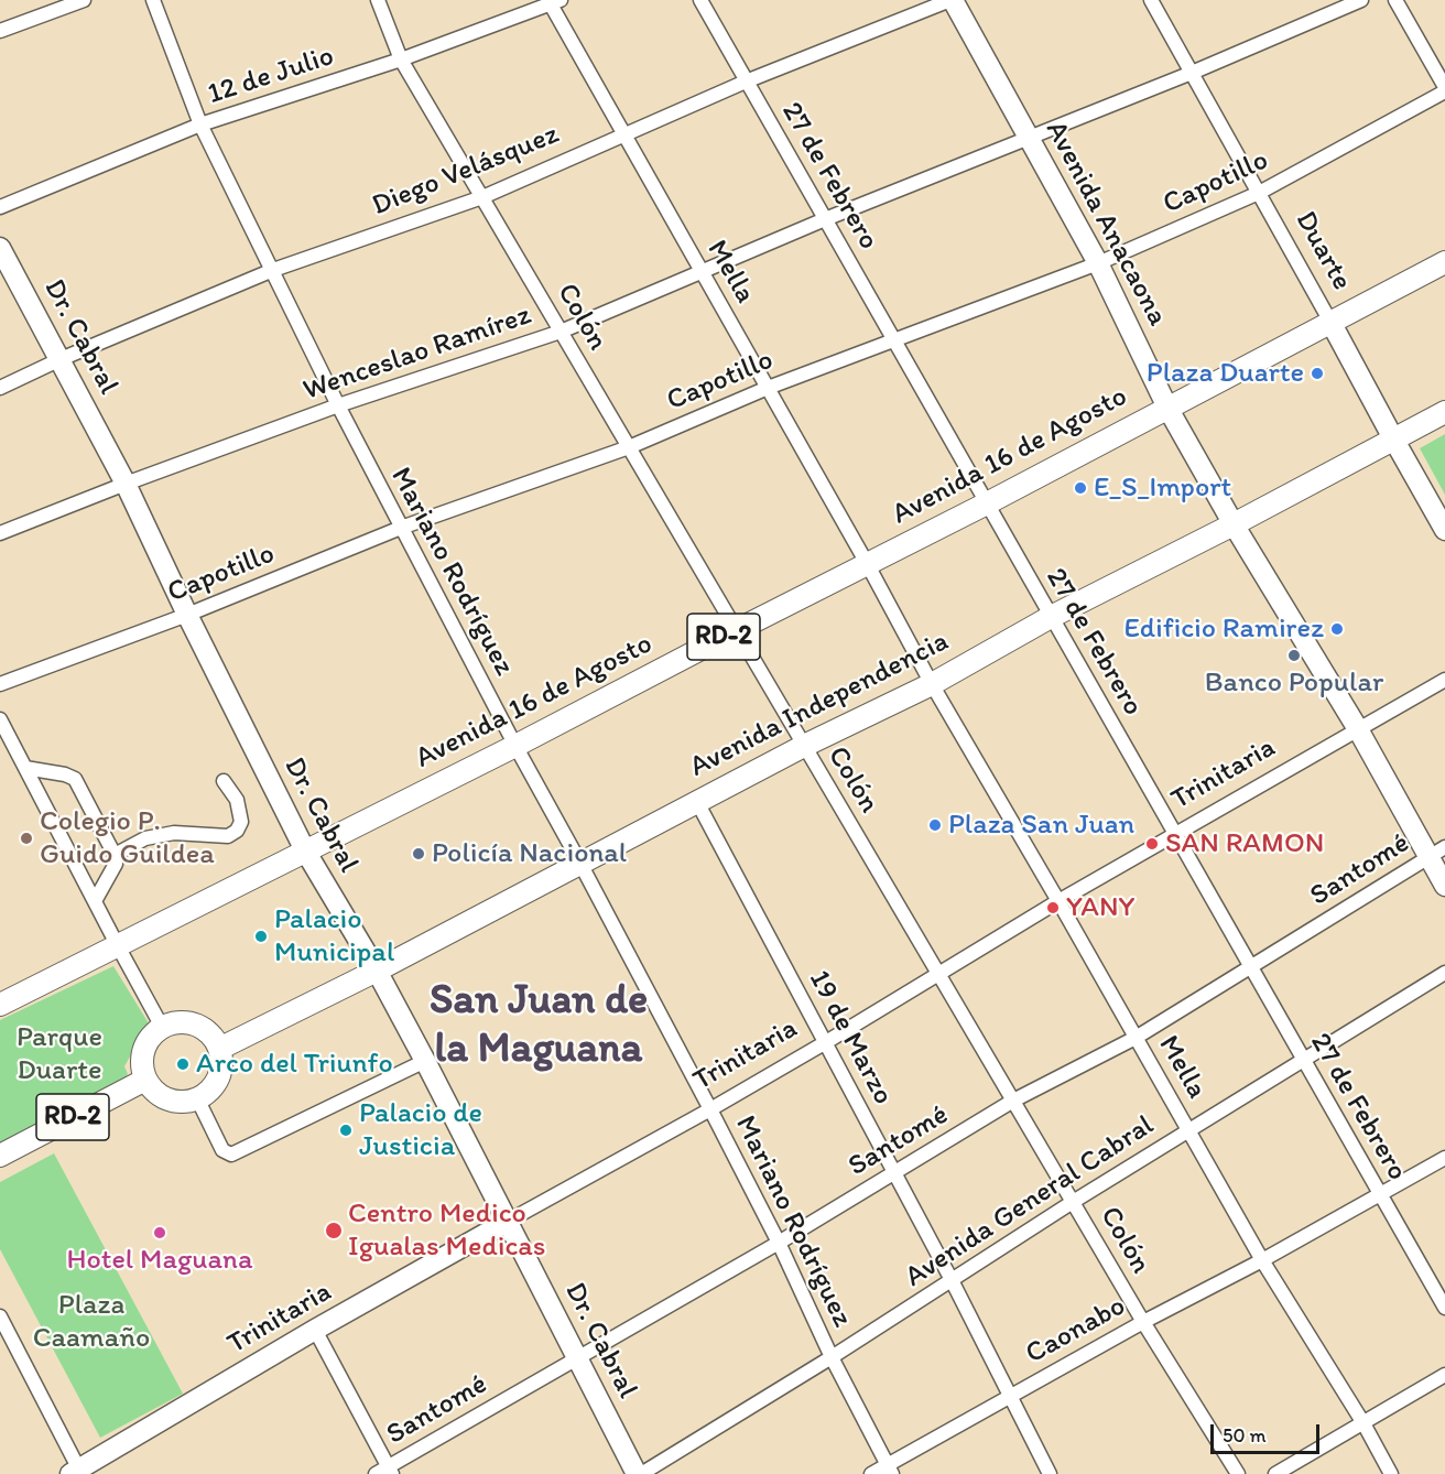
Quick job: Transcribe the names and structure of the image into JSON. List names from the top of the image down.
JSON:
{
  "streets": {
    "main road": ["Avenida 16 de Agosto", "RD-2", "Avenida Independencia"],
    "street": [
      "12 de Julio",
      "Diego Velásquez",
      "27 de Febrero",
      "Capotillo",
      "Avenida Anacaona",
      "Duarte",
      "Mella",
      "Colón",
      "Dr. Cabral",
      "Wenceslao Ramírez",
      "Mariano Rodríguez",
      "Trinitaria",
      "Santomé",
      "19 de Marzo",
      "Avenida General Cabral",
      "Caonabo"
    ]
  },
  "crossings": [
    ["12 de Julio", "Mella"],
    ["12 de Julio", "Colón"],
    ["12 de Julio", "Mariano Rodríguez"],
    ["Diego Velásquez", "27 de Febrero"],
    ["Diego Velásquez", "Avenida Anacaona"],
    ["Diego Velásquez", "Mella"],
    ["Diego Velásquez", "Colón"],
    ["Diego Velásquez", "Dr. Cabral"],
    ["Diego Velásquez", "Mariano Rodríguez"],
    ["27 de Febrero", "Capotillo"],
    ["27 de Febrero", "Wenceslao Ramírez"],
    ["27 de Febrero", "Avenida 16 de Agosto"],
    ["27 de Febrero", "Avenida Independencia"],
    ["27 de Febrero", "Trinitaria"],
    ["27 de Febrero", "Santomé"],
    ["27 de Febrero", "Avenida General Cabral"],
    ["27 de Febrero", "Caonabo"],
    ["Capotillo", "Avenida Anacaona"],
    ["Capotillo", "Duarte"],
    ["Capotillo", "Mella"],
    ["Capotillo", "Colón"],
    ["Capotillo", "Dr. Cabral"],
    ["Capotillo", "Mariano Rodríguez"],
    ["Avenida Anacaona", "Wenceslao Ramírez"],
    ["Avenida Anacaona", "Avenida 16 de Agosto"],
    ["Avenida Anacaona", "Avenida Independencia"],
    ["Avenida Anacaona", "Trinitaria"],
    ["Avenida Anacaona", "Santomé"],
    ["Duarte", "Wenceslao Ramírez"],
    ["Duarte", "Avenida 16 de Agosto"],
    ["Duarte", "Avenida Independencia"],
    ["Mella", "Wenceslao Ramírez"],
    ["Mella", "Avenida 16 de Agosto"],
    ["Mella", "Avenida Independencia"],
    ["Mella", "Trinitaria"],
    ["Mella", "Santomé"],
    ["Mella", "Avenida General Cabral"],
    ["Mella", "Caonabo"],
    ["Colón", "Wenceslao Ramírez"],
    ["Colón", "Avenida 16 de Agosto"],
    ["Colón", "Avenida Independencia"],
    ["Colón", "Trinitaria"],
    ["Colón", "Santomé"],
    ["Colón", "Avenida General Cabral"],
    ["Colón", "Caonabo"],
    ["Dr. Cabral", "Wenceslao Ramírez"],
    ["Dr. Cabral", "Avenida 16 de Agosto"],
    ["Dr. Cabral", "Avenida Independencia"],
    ["Dr. Cabral", "Trinitaria"],
    ["Dr. Cabral", "Santomé"],
    ["Dr. Cabral", "Avenida General Cabral"],
    ["Wenceslao Ramírez", "Mariano Rodríguez"],
    ["Avenida 16 de Agosto", "Mariano Rodríguez"],
    ["Mariano Rodríguez", "Avenida Independencia"],
    ["Mariano Rodríguez", "Trinitaria"],
    ["Mariano Rodríguez", "Santomé"],
    ["Mariano Rodríguez", "Avenida General Cabral"],
    ["Mariano Rodríguez", "Caonabo"],
    ["RD-2", "Avenida Independencia"],
    ["Avenida Independencia", "19 de Marzo"],
    ["Trinitaria", "19 de Marzo"],
    ["Santomé", "19 de Marzo"],
    ["19 de Marzo", "Avenida General Cabral"],
    ["19 de Marzo", "Caonabo"]
  ],
  "districts": ["San Juan de la Maguana"],
  "parks": ["Parque Duarte", "Plaza Caamaño"],
  "places": [
    "Plaza Duarte",
    "E_S_Import",
    "Edificio Ramirez",
    "Banco Popular",
    "Plaza San Juan",
    "Colegio P. Guido Guildea",
    "SAN RAMON",
    "Policía Nacional",
    "YANY",
    "Palacio Municipal",
    "Arco del Triunfo",
    "Palacio de Justicia",
    "Centro Medico Igualas Medicas",
    "Hotel Maguana"
  ],
  "scale_bar": "50 m"
}
